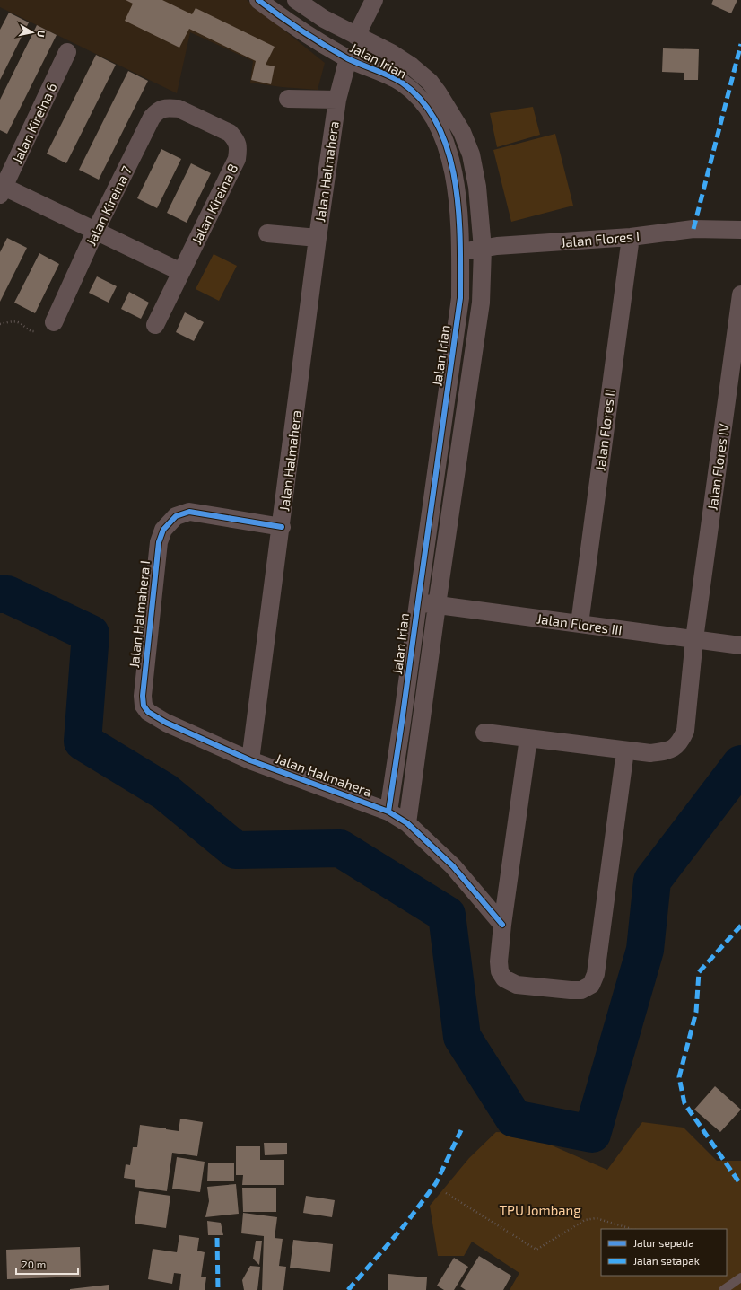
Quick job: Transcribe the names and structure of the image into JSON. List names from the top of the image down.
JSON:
{
  "streets": {
    "street": [
      "Jalan Irian",
      "Jalan Kireina 6",
      "Jalan Halmahera",
      "Jalan Kireina 8",
      "Jalan Kireina 7",
      "Jalan Flores I",
      "Jalan Flores II",
      "Jalan Flores IV",
      "Jalan Halmahera I",
      "Jalan Flores III"
    ]
  },
  "crossings": [
    ["Jalan Irian", "Jalan Halmahera"],
    ["Jalan Irian", "Jalan Flores I"],
    ["Jalan Irian", "Jalan Flores III"],
    ["Jalan Halmahera", "Jalan Halmahera I"],
    ["Jalan Kireina 8", "Jalan Kireina 7"],
    ["Jalan Flores I", "Jalan Flores II"],
    ["Jalan Flores II", "Jalan Flores III"],
    ["Jalan Flores IV", "Jalan Flores III"]
  ],
  "parks": ["TPU Jombang"],
  "legend": ["Jalur sepeda", "Jalan setapak"],
  "scale_bar": "20 m",
  "north": "right"
}
